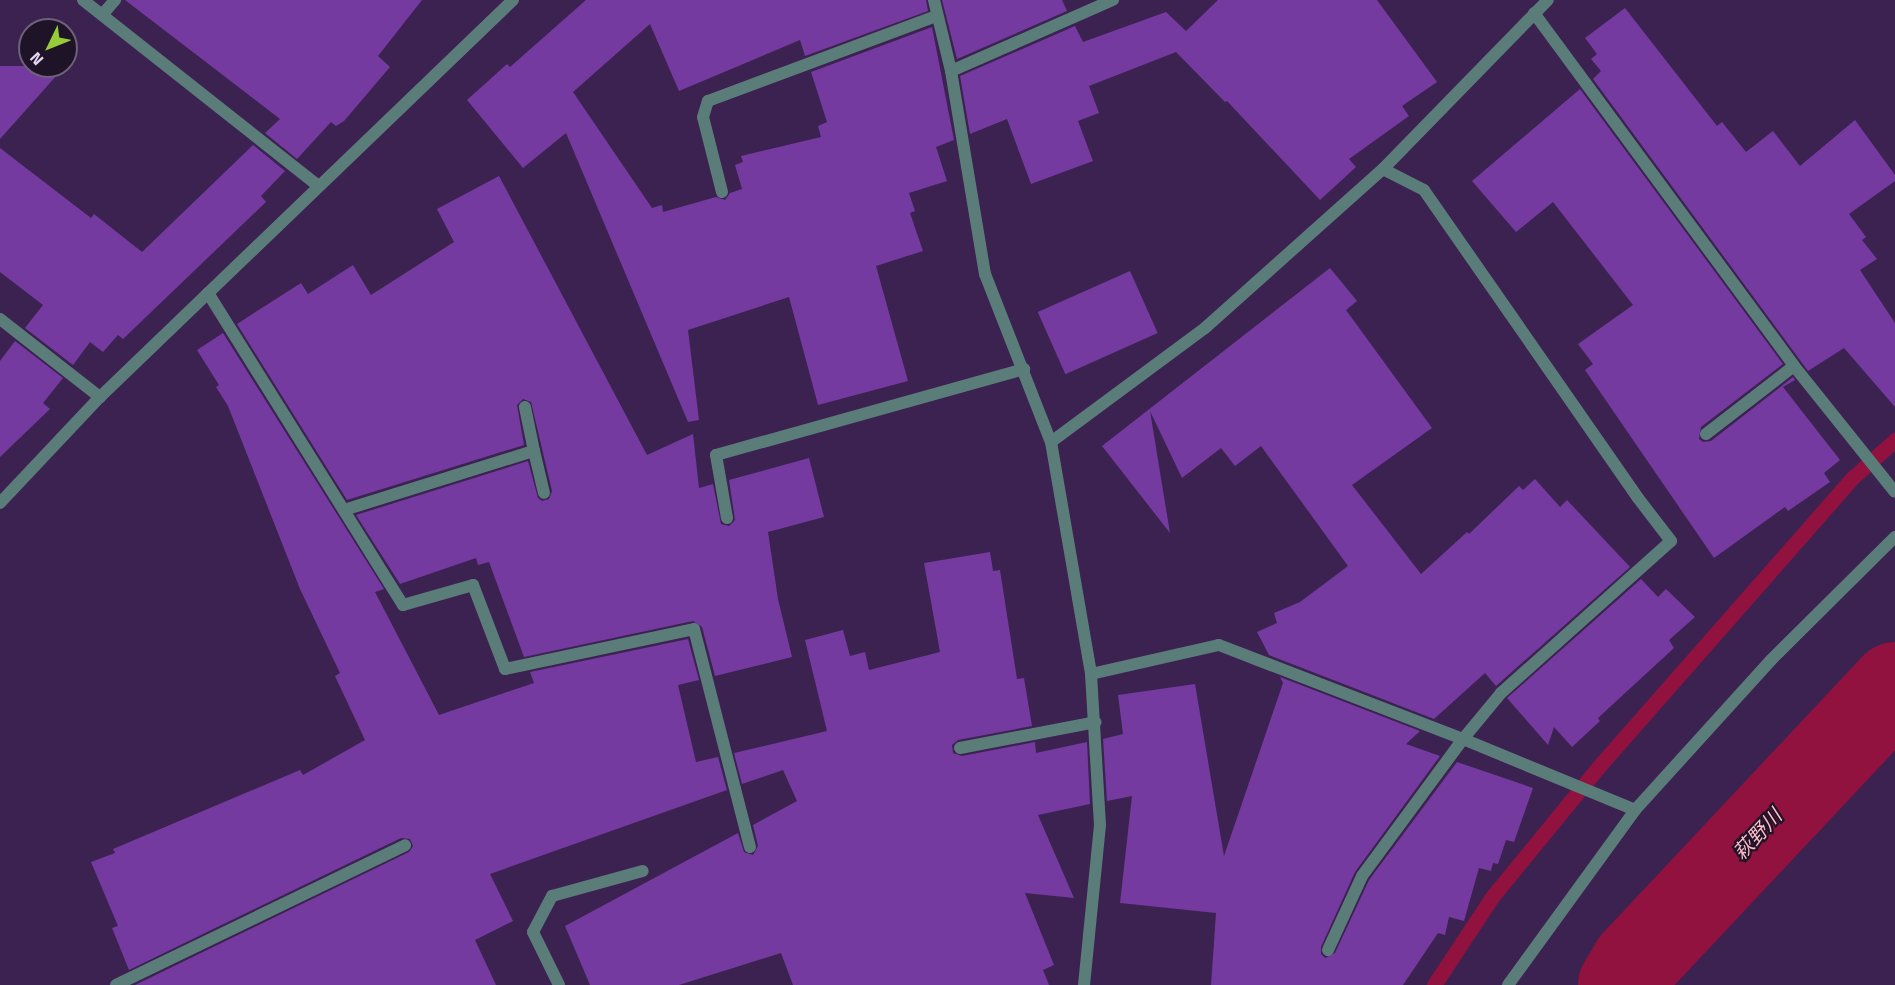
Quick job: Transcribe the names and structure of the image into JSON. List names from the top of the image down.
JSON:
{
  "water": ["萩野川"],
  "north": "bottom left"
}
